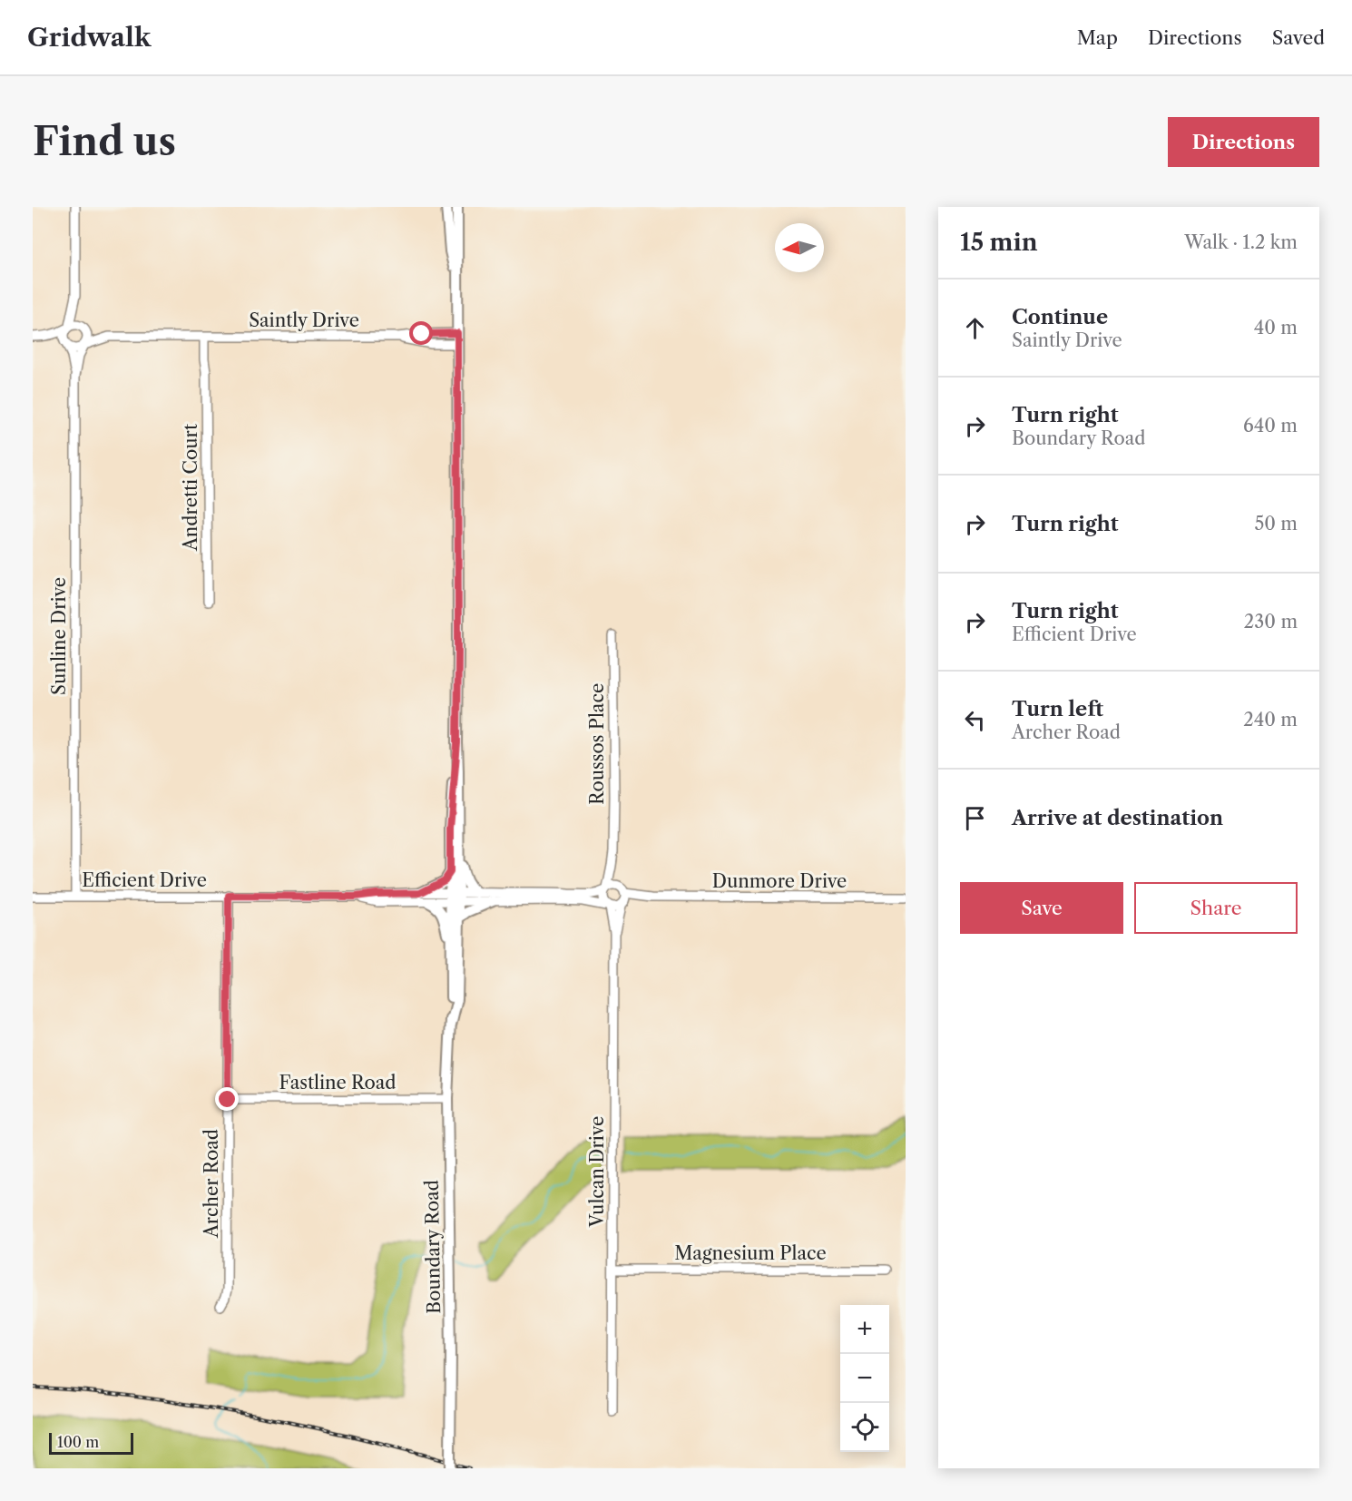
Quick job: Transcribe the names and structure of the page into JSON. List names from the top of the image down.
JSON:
{
  "streets": {
    "main road": ["Boundary Road"],
    "street": [
      "Saintly Drive",
      "Andretti Court",
      "Sunline Drive",
      "Roussos Place",
      "Efficient Drive",
      "Dunmore Drive",
      "Fastline Road",
      "Vulcan Drive",
      "Archer Road",
      "Magnesium Place"
    ]
  },
  "crossings": [
    ["Saintly Drive", "Andretti Court"],
    ["Saintly Drive", "Sunline Drive"],
    ["Saintly Drive", "Boundary Road"],
    ["Sunline Drive", "Efficient Drive"],
    ["Roussos Place", "Dunmore Drive"],
    ["Roussos Place", "Vulcan Drive"],
    ["Efficient Drive", "Archer Road"],
    ["Efficient Drive", "Boundary Road"],
    ["Dunmore Drive", "Vulcan Drive"],
    ["Fastline Road", "Archer Road"],
    ["Fastline Road", "Boundary Road"],
    ["Vulcan Drive", "Magnesium Place"]
  ],
  "scale_bar": "100 m",
  "north": "left",
  "page": {
    "header": "Gridwalk",
    "nav": ["Map", "Directions", "Saved"],
    "buttons": [
      "Directions",
      ["Save", "Share"]
    ],
    "title": "Find us",
    "heading": ["15 min", "Walk · 1.2 km"],
    "list": [
      ["Continue", "Saintly Drive", "40 m"],
      ["Turn right", "Boundary Road", "640 m"],
      ["Turn right", "50 m"],
      ["Turn right", "Efficient Drive", "230 m"],
      ["Turn left", "Archer Road", "240 m"],
      "Arrive at destination"
    ],
    "map_buttons": ["+", "−"],
    "scale": "100 m"
  }
}
